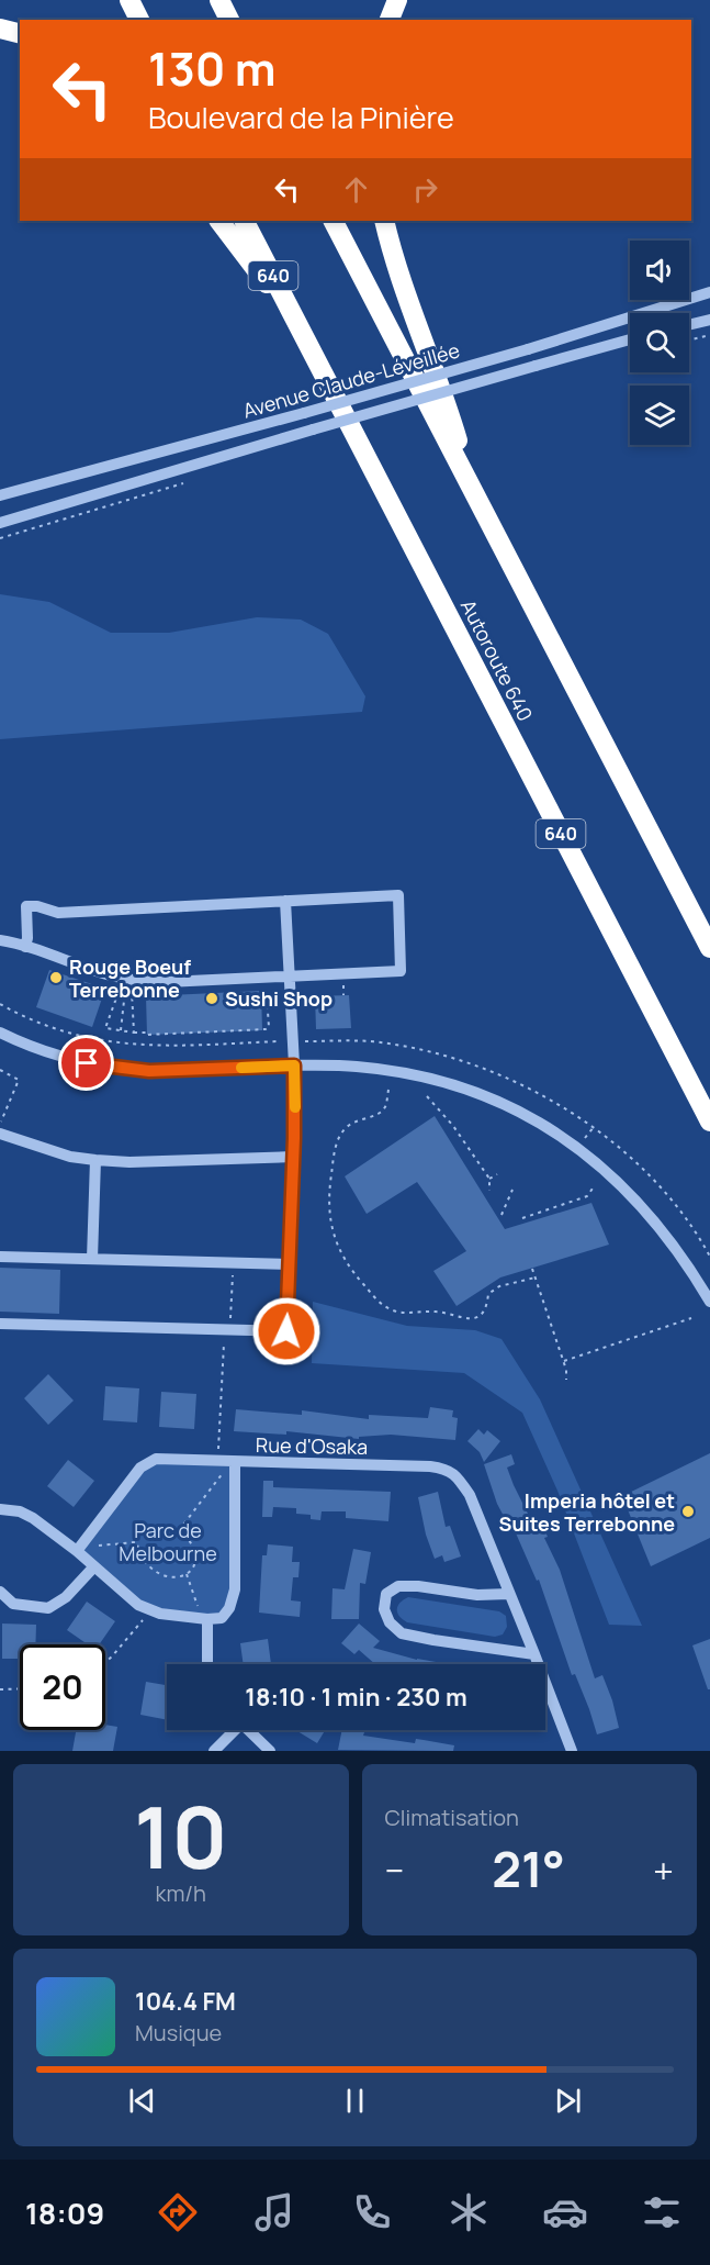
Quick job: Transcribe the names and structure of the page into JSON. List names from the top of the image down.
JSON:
{
  "streets": {
    "highway": ["640", "Autoroute 640"],
    "street": ["Avenue Claude-Léveillée", "Rue d'Osaka"]
  },
  "parks": ["Parc de Melbourne"],
  "places": ["Rouge Boeuf Terrebonne", "Sushi Shop", "Imperia hôtel et Suites Terrebonne"],
  "page": {
    "turn": ["130 m", "Boulevard de la Pinière"],
    "limit": "20",
    "trip": "18:10 · 1 min · 230 m",
    "tile": [
      ["10", "km/h"],
      "Climatisation"
    ],
    "heat": ["−", "21°", "+"],
    "song": ["104.4 FM", "Musique"],
    "tabs": "18:09"
  }
}
